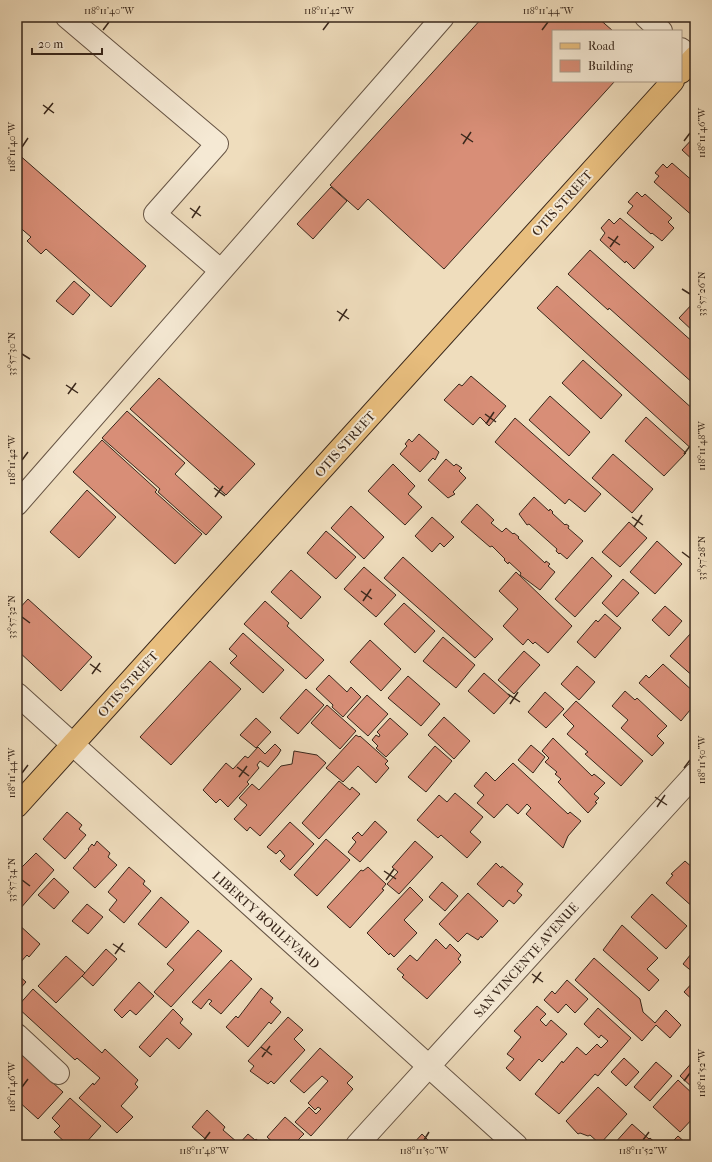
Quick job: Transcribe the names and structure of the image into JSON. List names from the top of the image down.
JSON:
{
  "streets": {
    "main road": ["OTIS STREET"],
    "street": ["LIBERTY BOULEVARD", "SAN VINCENTE AVENUE"]
  },
  "crossings": [
    ["OTIS STREET", "LIBERTY BOULEVARD"],
    ["LIBERTY BOULEVARD", "SAN VINCENTE AVENUE"]
  ],
  "legend": ["Road", "Building"],
  "scale_bar": "20 m",
  "coordinates": [
    "118°11'40\"W",
    "118°11'42\"W",
    "118°11'44\"W",
    "118°11'46\"W",
    "33°57'26\"N",
    "33°57'30\"N",
    "118°11'48\"W",
    "33°57'28\"N",
    "33°57'32\"N",
    "118°11'50\"W",
    "33°57'34\"N",
    "118°11'52\"W"
  ]
}
